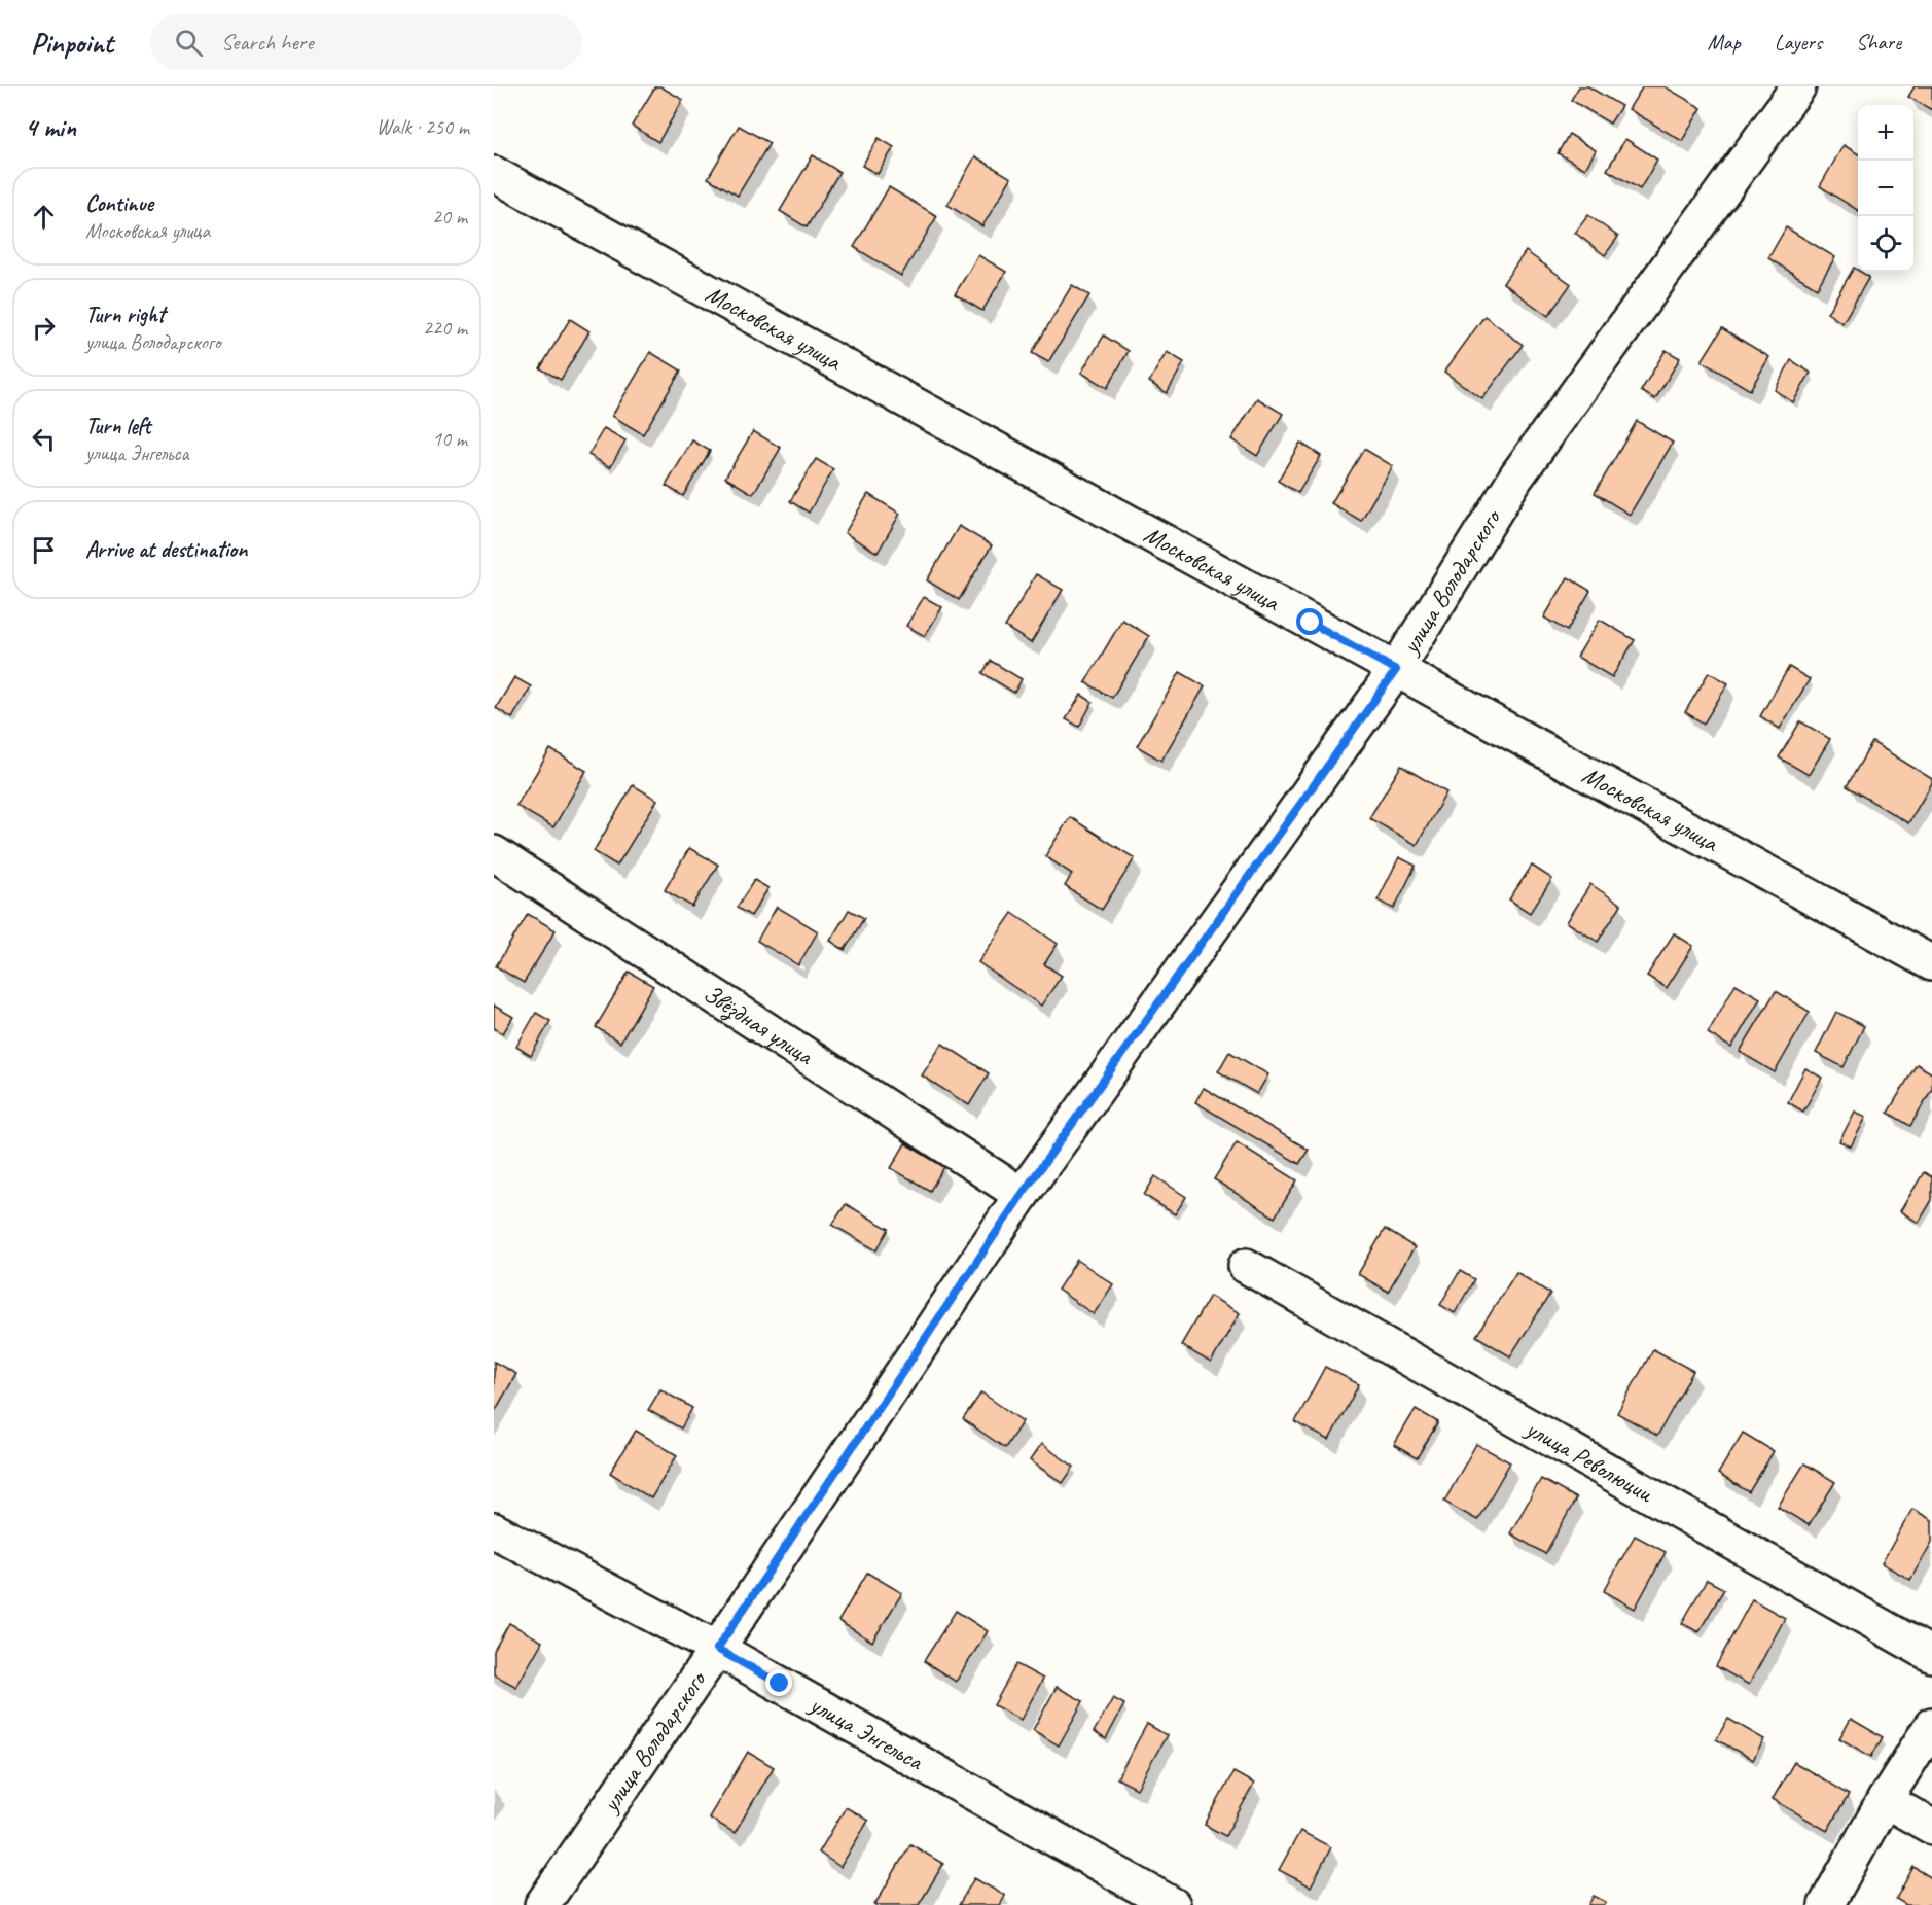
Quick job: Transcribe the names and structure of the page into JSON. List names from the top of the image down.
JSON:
{
  "streets": {
    "street": [
      "Московская улица",
      "улица Володарского",
      "Звёздная улица",
      "улица Революции",
      "улица Энгельса"
    ]
  },
  "crossings": [
    ["Московская улица", "улица Володарского"],
    ["улица Володарского", "Звёздная улица"],
    ["улица Володарского", "улица Энгельса"]
  ],
  "page": {
    "header": "Pinpoint",
    "search": "Search here",
    "nav": ["Map", "Layers", "Share"],
    "heading": ["4 min", "Walk · 250 m"],
    "map_buttons": ["+", "−"],
    "list": [
      ["Continue", "Московская улица", "20 m"],
      ["Turn right", "улица Володарского", "220 m"],
      ["Turn left", "улица Энгельса", "10 m"],
      "Arrive at destination"
    ]
  }
}
